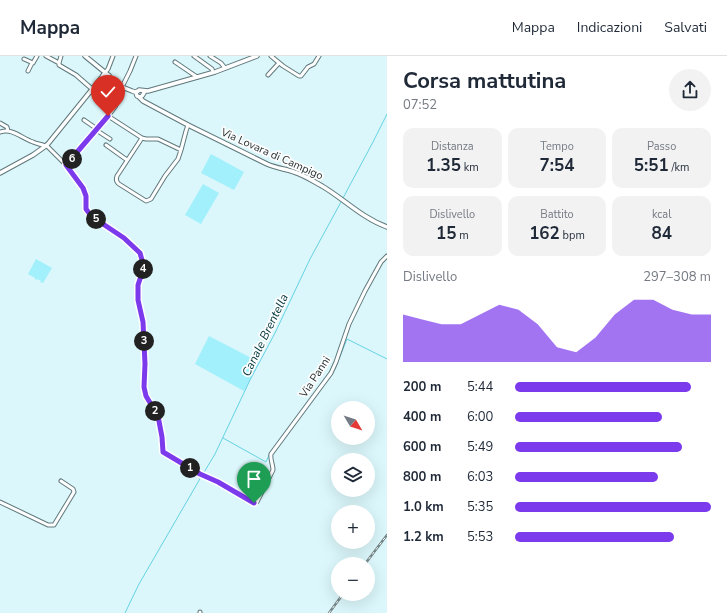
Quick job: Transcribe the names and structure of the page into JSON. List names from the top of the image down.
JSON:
{
  "streets": {
    "street": ["Via Lovara di Campigo", "Via Panni"]
  },
  "water": ["Canale Brentella"],
  "north": "bottom right",
  "page": {
    "header": "Mappa",
    "nav": ["Mappa", "Indicazioni", "Salvati"],
    "heading": ["Corsa mattutina", "07:52"],
    "stats": [
      ["Distanza", "1.35 km"],
      ["Tempo", "7:54"],
      ["Passo", "5:51 /km"],
      ["Dislivello", "15 m"],
      ["Battito", "162 bpm"],
      ["kcal", "84"]
    ],
    "pins": [
      "6",
      "5",
      "4",
      "3",
      "2",
      "1"
    ],
    "chart": ["Dislivello", "297–308 m"],
    "list": [
      {
        "name": "200 m",
        "note": "5:44"
      },
      {
        "name": "400 m",
        "note": "6:00"
      },
      {
        "name": "600 m",
        "note": "5:49"
      },
      {
        "name": "800 m",
        "note": "6:03"
      },
      {
        "name": "1.0 km",
        "note": "5:35"
      },
      {
        "name": "1.2 km",
        "note": "5:53"
      }
    ],
    "map_buttons": ["+", "−"]
  }
}
